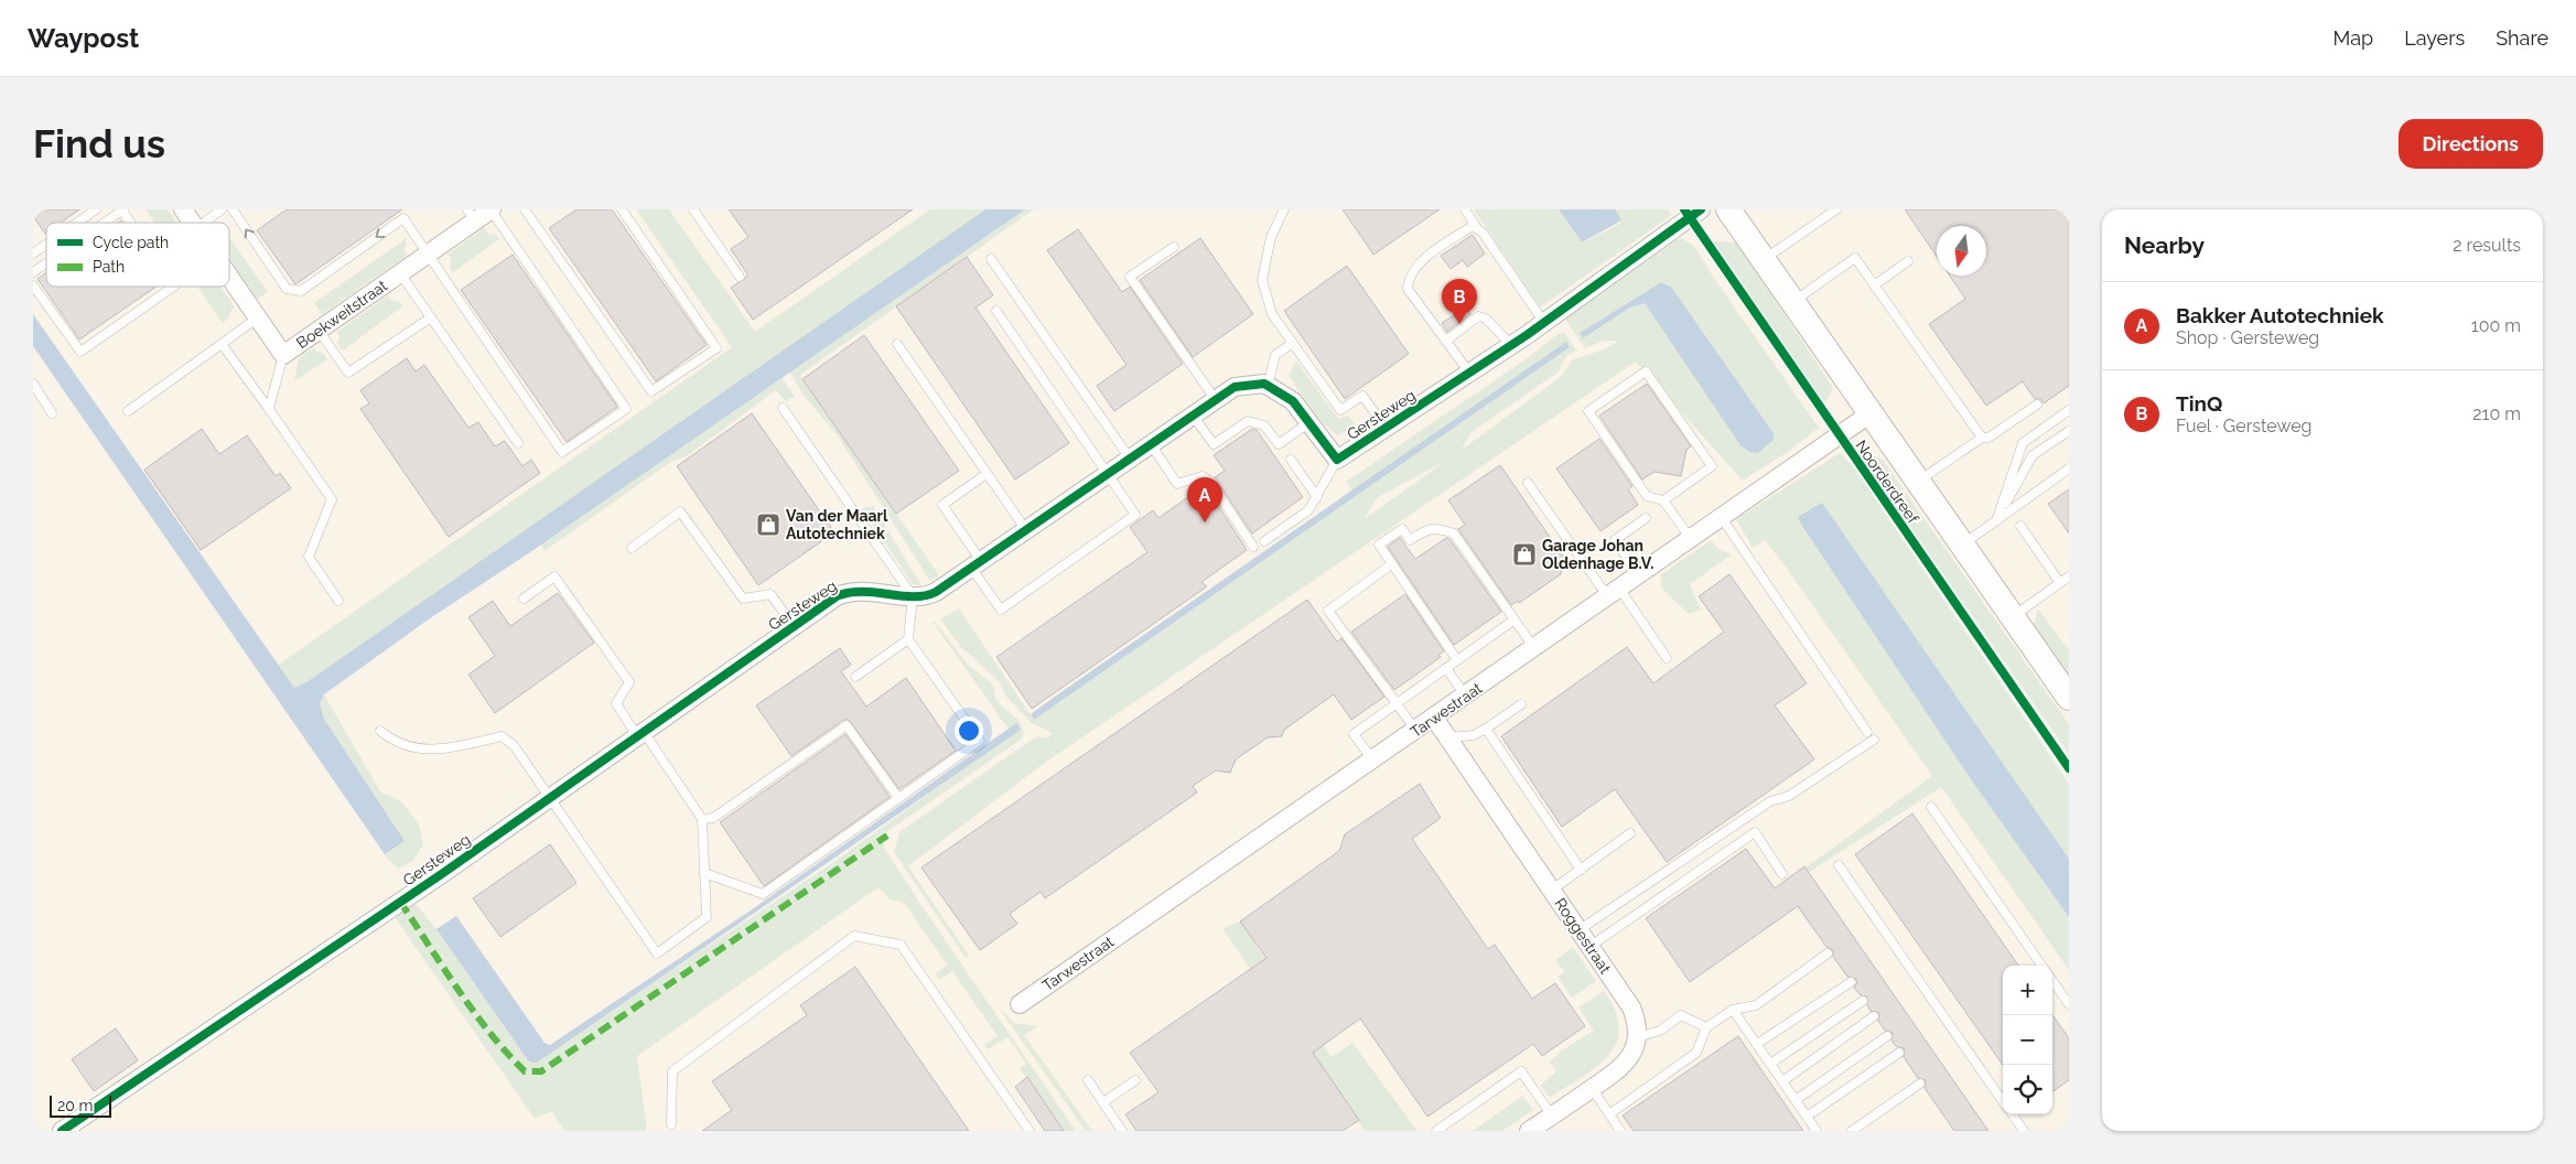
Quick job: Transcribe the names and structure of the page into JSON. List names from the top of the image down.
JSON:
{
  "streets": {
    "street": [
      "Boekweitstraat",
      "Gersteweg",
      "Noorderdreef",
      "Tarwestraat",
      "Roggestraat"
    ]
  },
  "crossings": [
    ["Noorderdreef", "Tarwestraat"],
    ["Tarwestraat", "Roggestraat"]
  ],
  "places": {
    "shop": ["Van der Maarl Autotechniek", "Garage Johan Oldenhage B.V."]
  },
  "legend": ["Cycle path", "Path"],
  "scale_bar": "20 m",
  "north": "bottom",
  "page": {
    "header": "Waypost",
    "nav": ["Map", "Layers", "Share"],
    "buttons": "Directions",
    "title": "Find us",
    "heading": ["Nearby", "2 results"],
    "pins": ["B", "A"],
    "list": [
      {
        "mark": "A",
        "name": "Bakker Autotechniek",
        "note": "Shop · Gersteweg",
        "value": "100 m"
      },
      {
        "mark": "B",
        "name": "TinQ",
        "note": "Fuel · Gersteweg",
        "value": "210 m"
      }
    ],
    "map_buttons": ["+", "−"],
    "scale": "20 m"
  }
}
